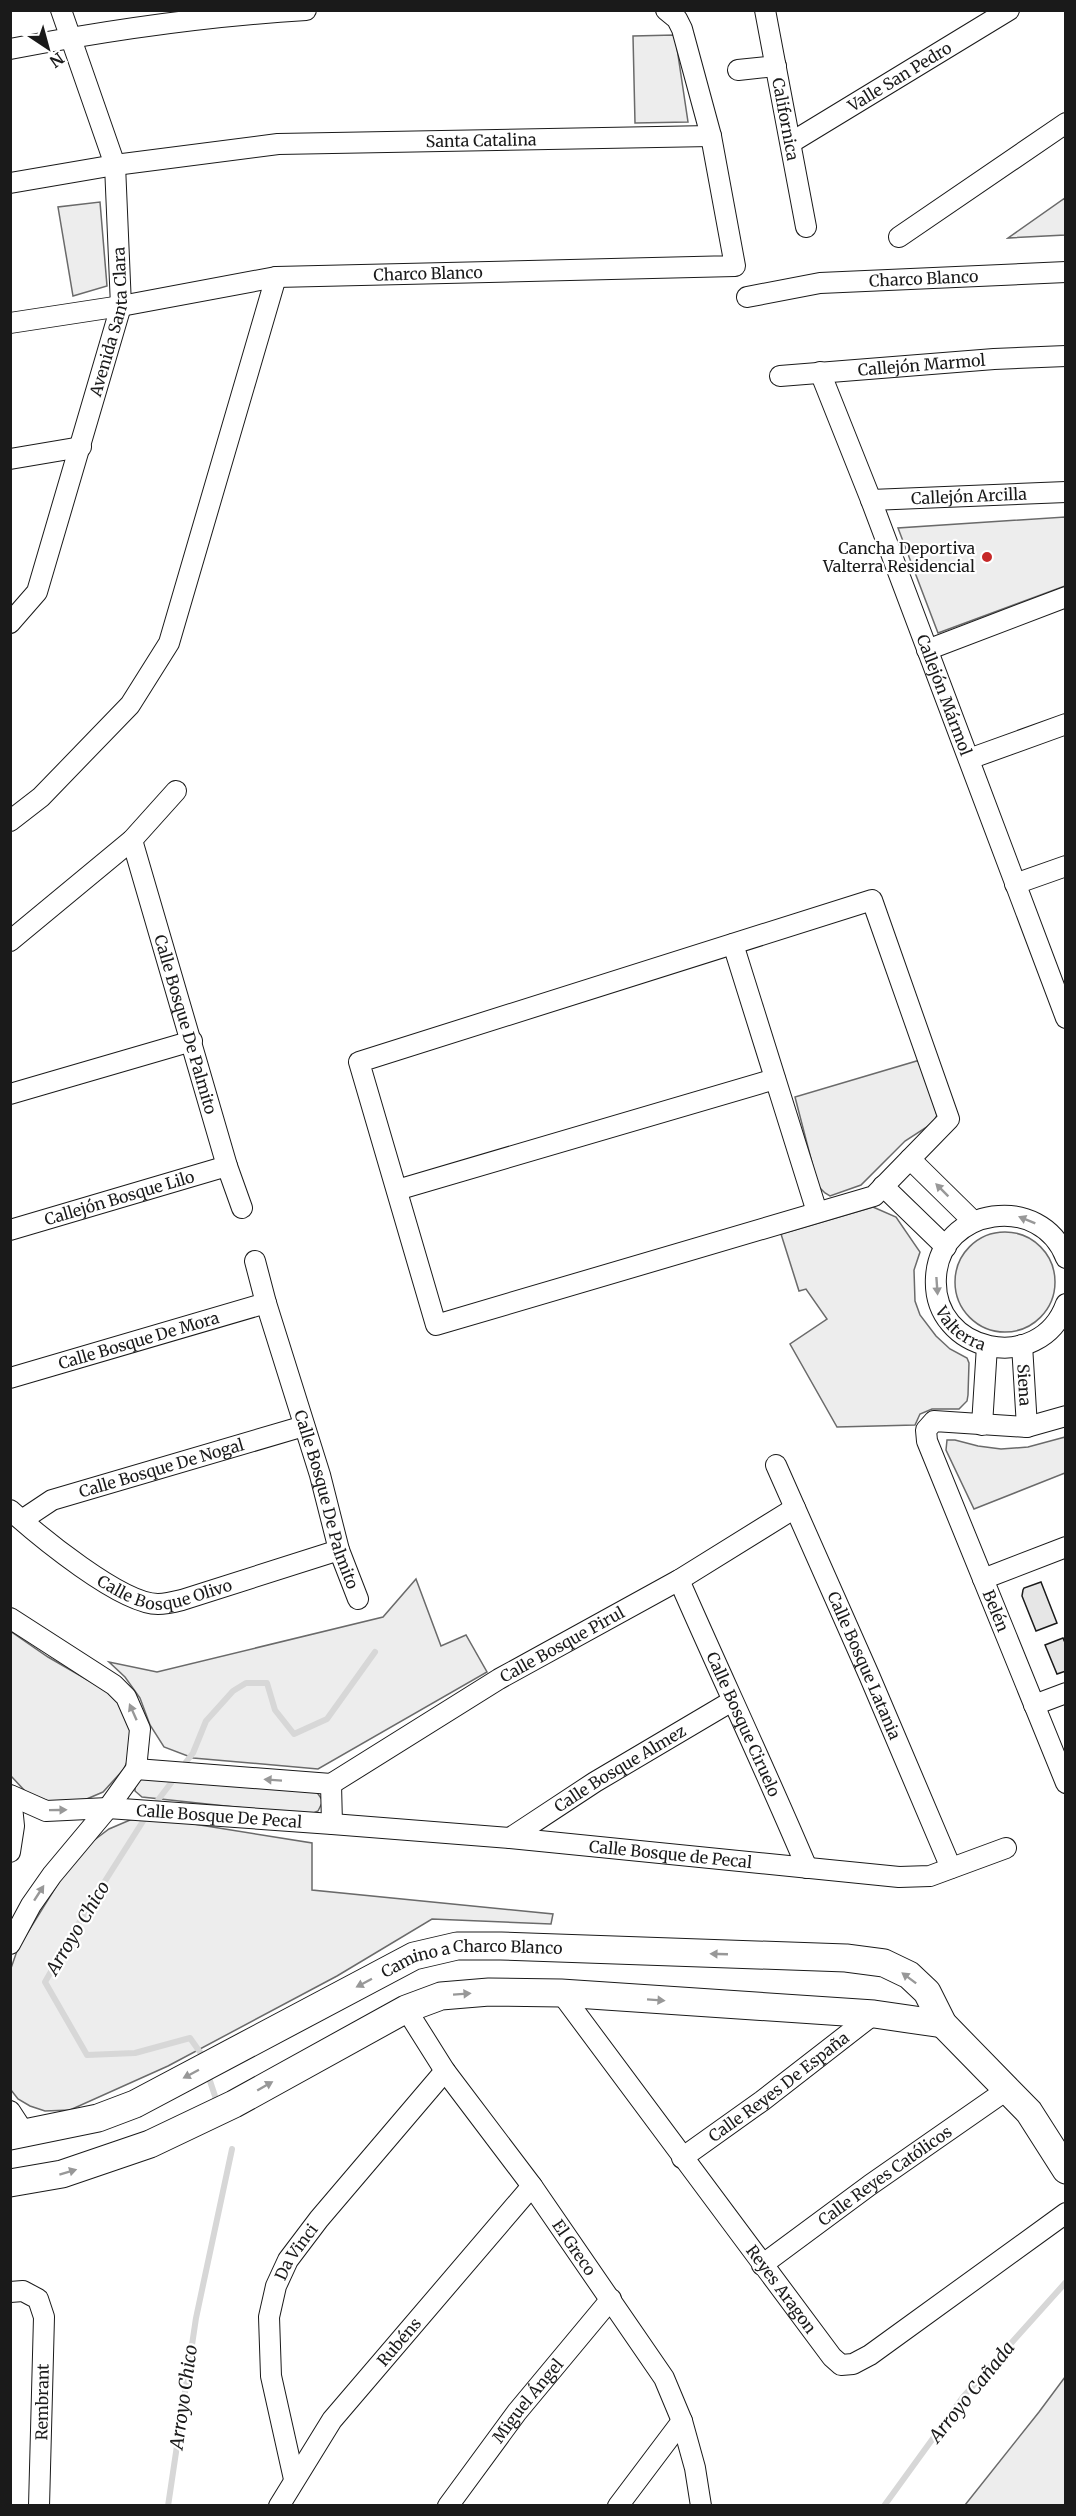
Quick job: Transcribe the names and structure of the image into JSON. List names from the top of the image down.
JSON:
{
  "streets": {
    "street": [
      "Valle San Pedro",
      "Californica",
      "Santa Catalina",
      "Charco Blanco",
      "Avenida Santa Clara",
      "Callejón Marmol",
      "Callejón Arcilla",
      "Callejón Mármol",
      "Calle Bosque De Palmito",
      "Callejón Bosque Lilo",
      "Valterra",
      "Calle Bosque De Mora",
      "Siena",
      "Calle Bosque De Nogal",
      "Calle Bosque Olivo",
      "Belén",
      "Calle Bosque Pirul",
      "Calle Bosque Latania",
      "Calle Bosque Ciruelo",
      "Calle Bosque Almez",
      "Calle Bosque De Pecal",
      "Calle Bosque de Pecal",
      "Camino a Charco Blanco",
      "Calle Reyes De España",
      "Calle Reyes Católicos",
      "El Greco",
      "Da Vinci",
      "Reyes Aragon",
      "Rubéns",
      "Miguel Ángel",
      "Rembrant"
    ]
  },
  "crossings": [
    ["Valle San Pedro", "Californica"],
    ["Santa Catalina", "Charco Blanco"],
    ["Santa Catalina", "Avenida Santa Clara"],
    ["Charco Blanco", "Avenida Santa Clara"],
    ["Callejón Marmol", "Callejón Mármol"],
    ["Callejón Arcilla", "Callejón Mármol"],
    ["Calle Bosque De Palmito", "Callejón Bosque Lilo"],
    ["Calle Bosque De Palmito", "Calle Bosque De Mora"],
    ["Calle Bosque De Palmito", "Calle Bosque De Nogal"],
    ["Calle Bosque De Palmito", "Calle Bosque Olivo"],
    ["Valterra", "Siena"],
    ["Siena", "Belén"],
    ["Calle Bosque De Nogal", "Calle Bosque Olivo"],
    ["Calle Bosque Pirul", "Calle Bosque Latania"],
    ["Calle Bosque Pirul", "Calle Bosque Ciruelo"],
    ["Calle Bosque Latania", "Calle Bosque de Pecal"],
    ["Calle Bosque Ciruelo", "Calle Bosque Almez"],
    ["Calle Bosque Ciruelo", "Calle Bosque de Pecal"],
    ["Calle Bosque Almez", "Calle Bosque de Pecal"],
    ["Calle Bosque De Pecal", "Calle Bosque de Pecal"],
    ["Camino a Charco Blanco", "Calle Reyes De España"],
    ["Camino a Charco Blanco", "Calle Reyes Católicos"],
    ["Camino a Charco Blanco", "El Greco"],
    ["Camino a Charco Blanco", "Reyes Aragon"],
    ["Calle Reyes De España", "Reyes Aragon"],
    ["Calle Reyes Católicos", "Reyes Aragon"],
    ["El Greco", "Da Vinci"],
    ["El Greco", "Rubéns"],
    ["El Greco", "Miguel Ángel"],
    ["Da Vinci", "Rubéns"]
  ],
  "water": ["Arroyo Chico", "Arroyo Cañada"],
  "places": ["Cancha Deportiva Valterra Residencial"],
  "north": "bottom right"
}
